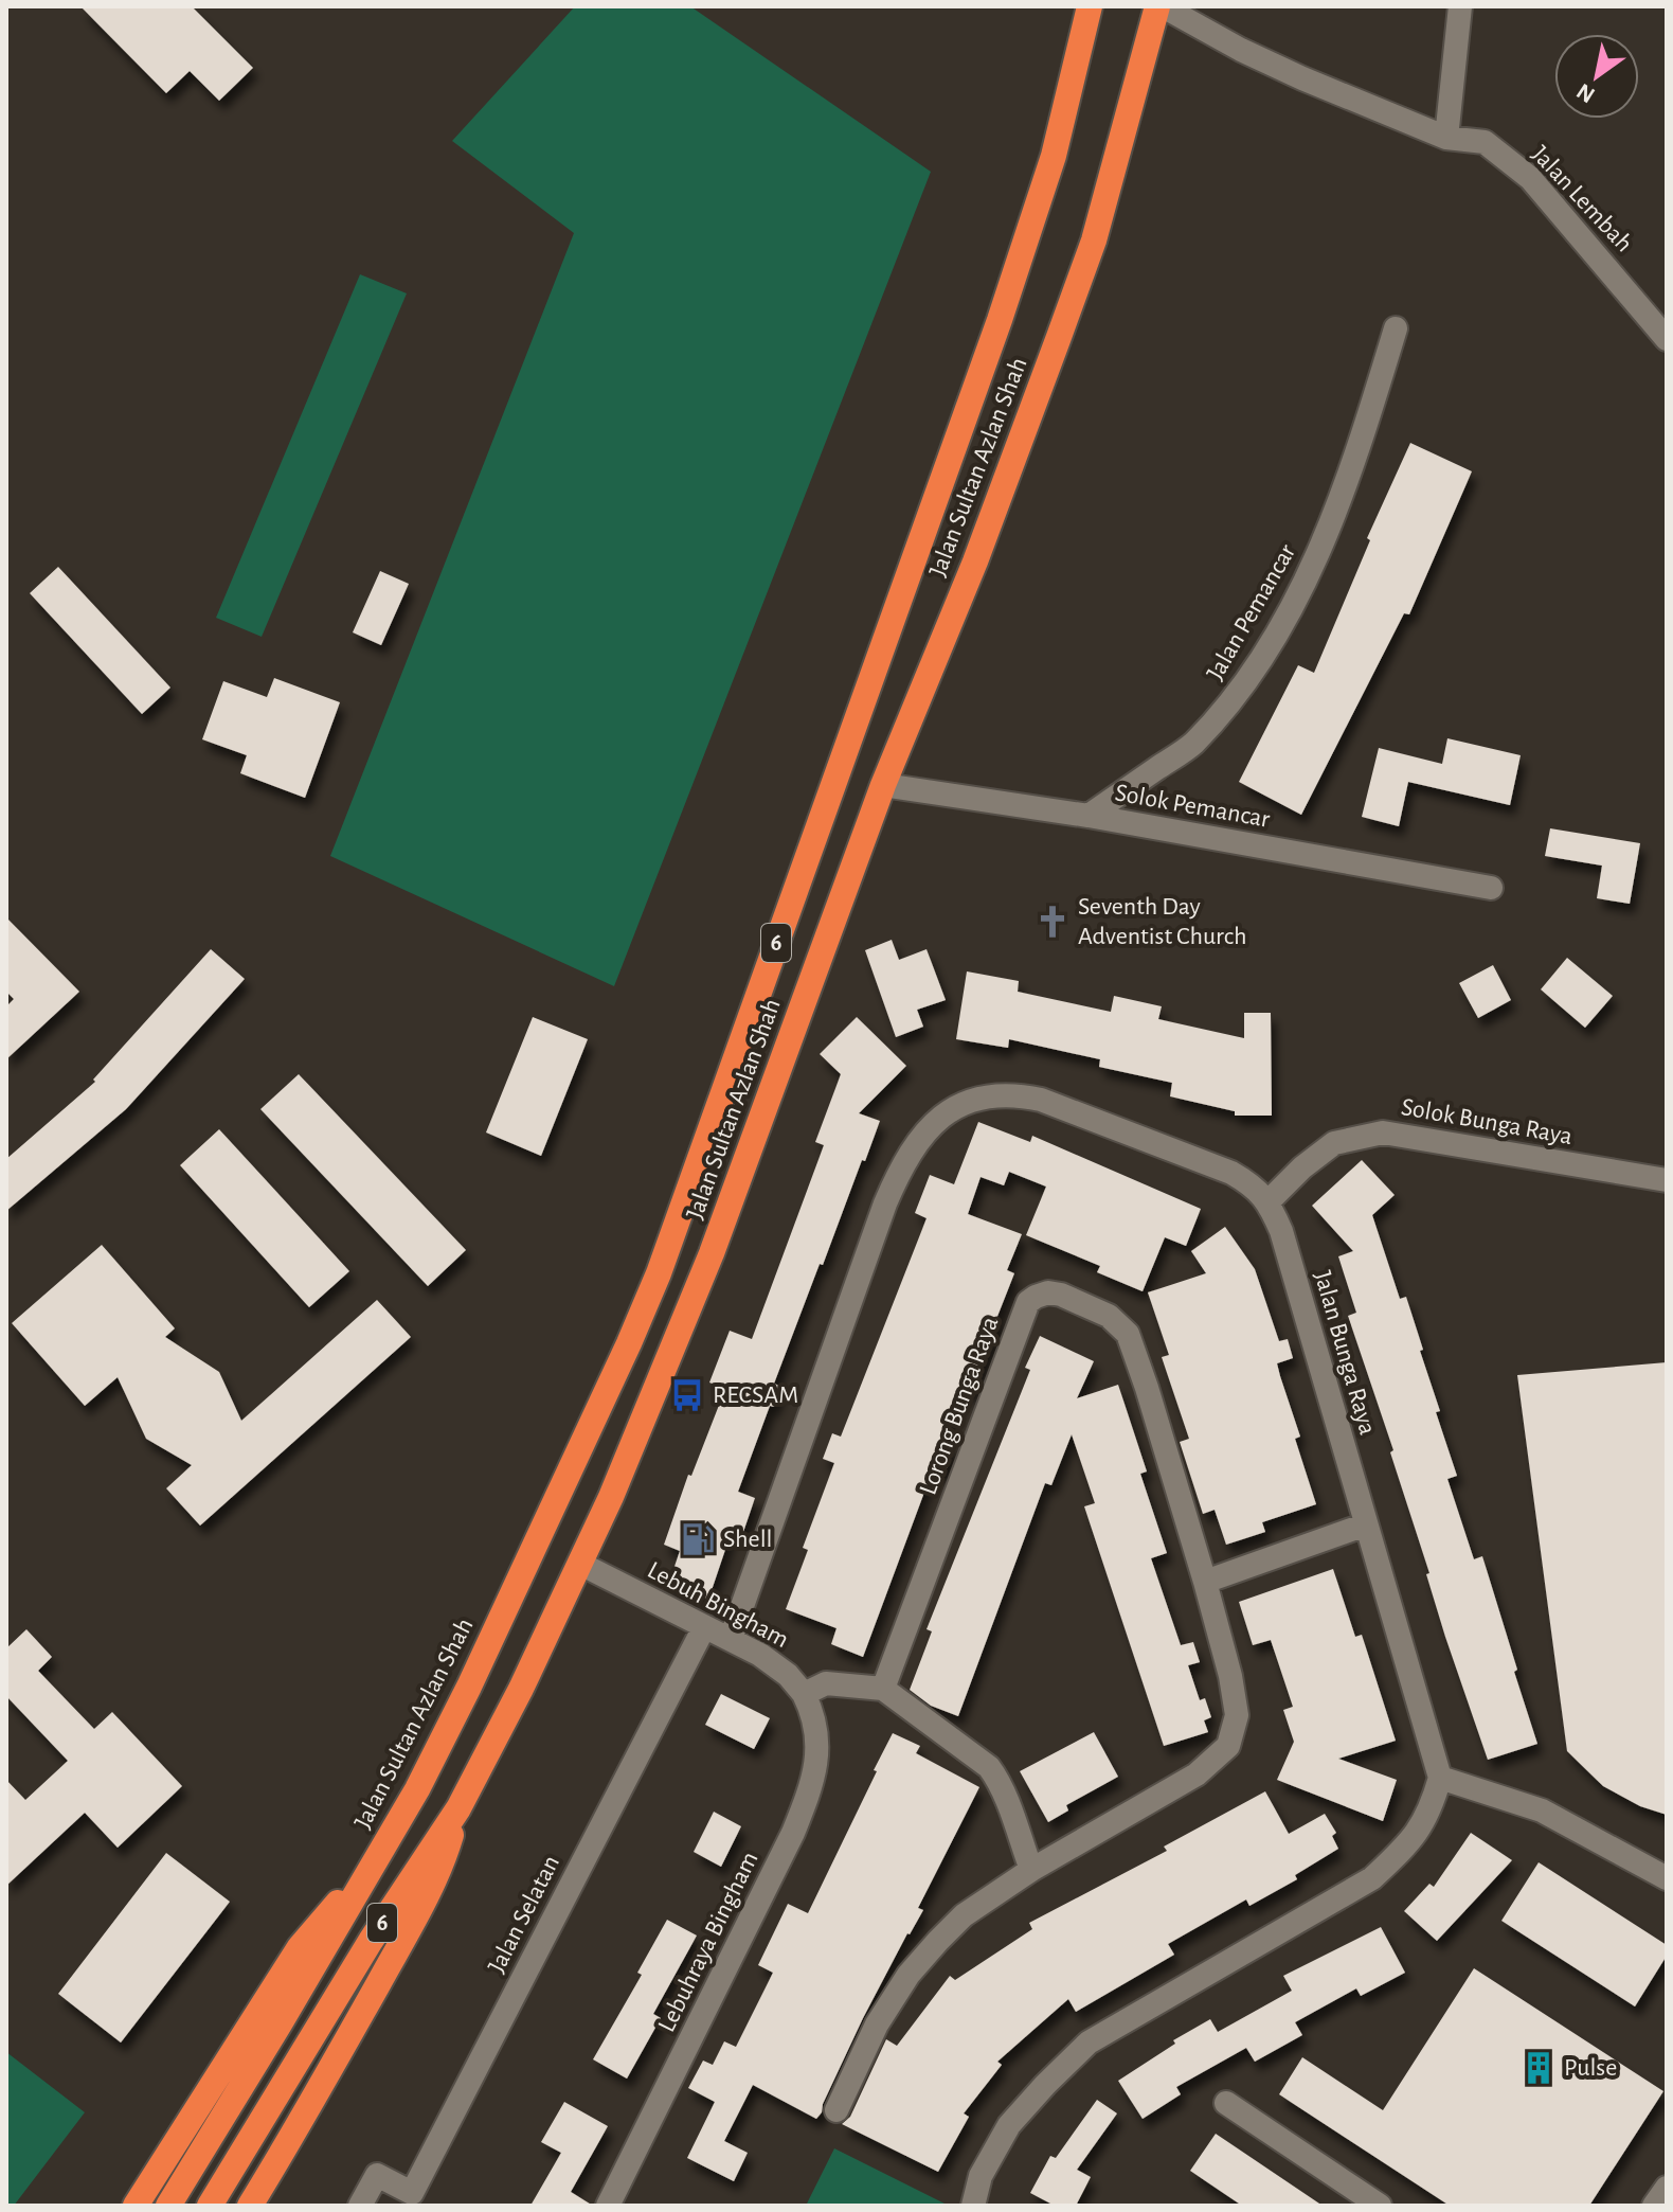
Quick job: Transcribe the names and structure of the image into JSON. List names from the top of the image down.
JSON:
{
  "streets": {
    "highway": ["Jalan Sultan Azlan Shah", "6"],
    "street": [
      "Jalan Lembah",
      "Jalan Pemancar",
      "Solok Pemancar",
      "Solok Bunga Raya",
      "Jalan Bunga Raya",
      "Lorong Bunga Raya",
      "Lebuh Bingham",
      "Jalan Selatan",
      "Lebuhraya Bingham"
    ]
  },
  "crossings": [
    ["Jalan Sultan Azlan Shah", "Solok Pemancar"],
    ["Jalan Sultan Azlan Shah", "Lebuh Bingham"],
    ["Jalan Pemancar", "Solok Pemancar"],
    ["Solok Bunga Raya", "Jalan Bunga Raya"],
    ["Jalan Bunga Raya", "Lebuh Bingham"],
    ["Lebuh Bingham", "Jalan Selatan"],
    ["Lebuh Bingham", "Lebuhraya Bingham"]
  ],
  "places": {
    "church": ["Seventh Day Adventist Church"],
    "bus stop": ["RECSAM"],
    "fuel station": ["Shell"],
    "building": ["Pulse"]
  },
  "north": "bottom left"
}
